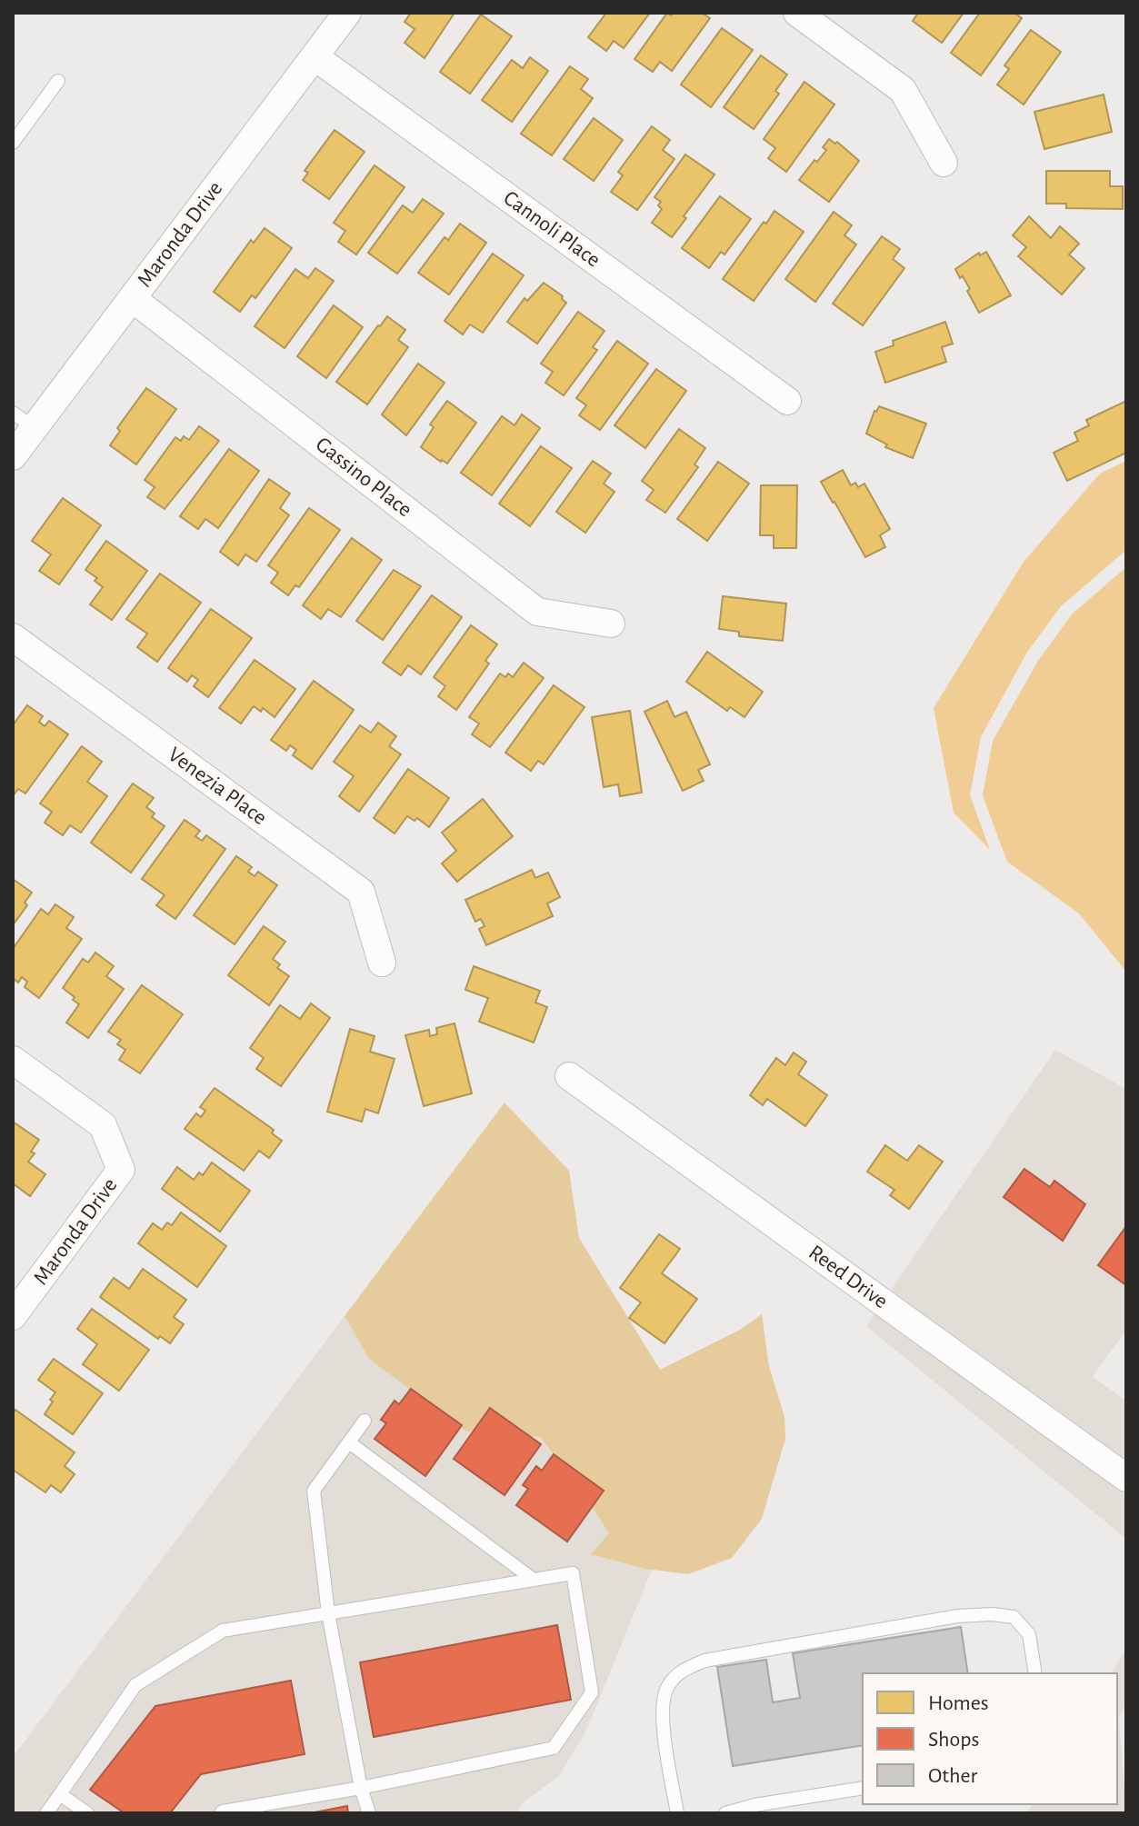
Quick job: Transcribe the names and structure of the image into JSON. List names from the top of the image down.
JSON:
{
  "streets": {
    "street": [
      "Cannoli Place",
      "Maronda Drive",
      "Gassino Place",
      "Venezia Place",
      "Reed Drive"
    ]
  },
  "crossings": [
    ["Cannoli Place", "Maronda Drive"],
    ["Maronda Drive", "Gassino Place"]
  ],
  "legend": ["Homes", "Shops", "Other"]
}
